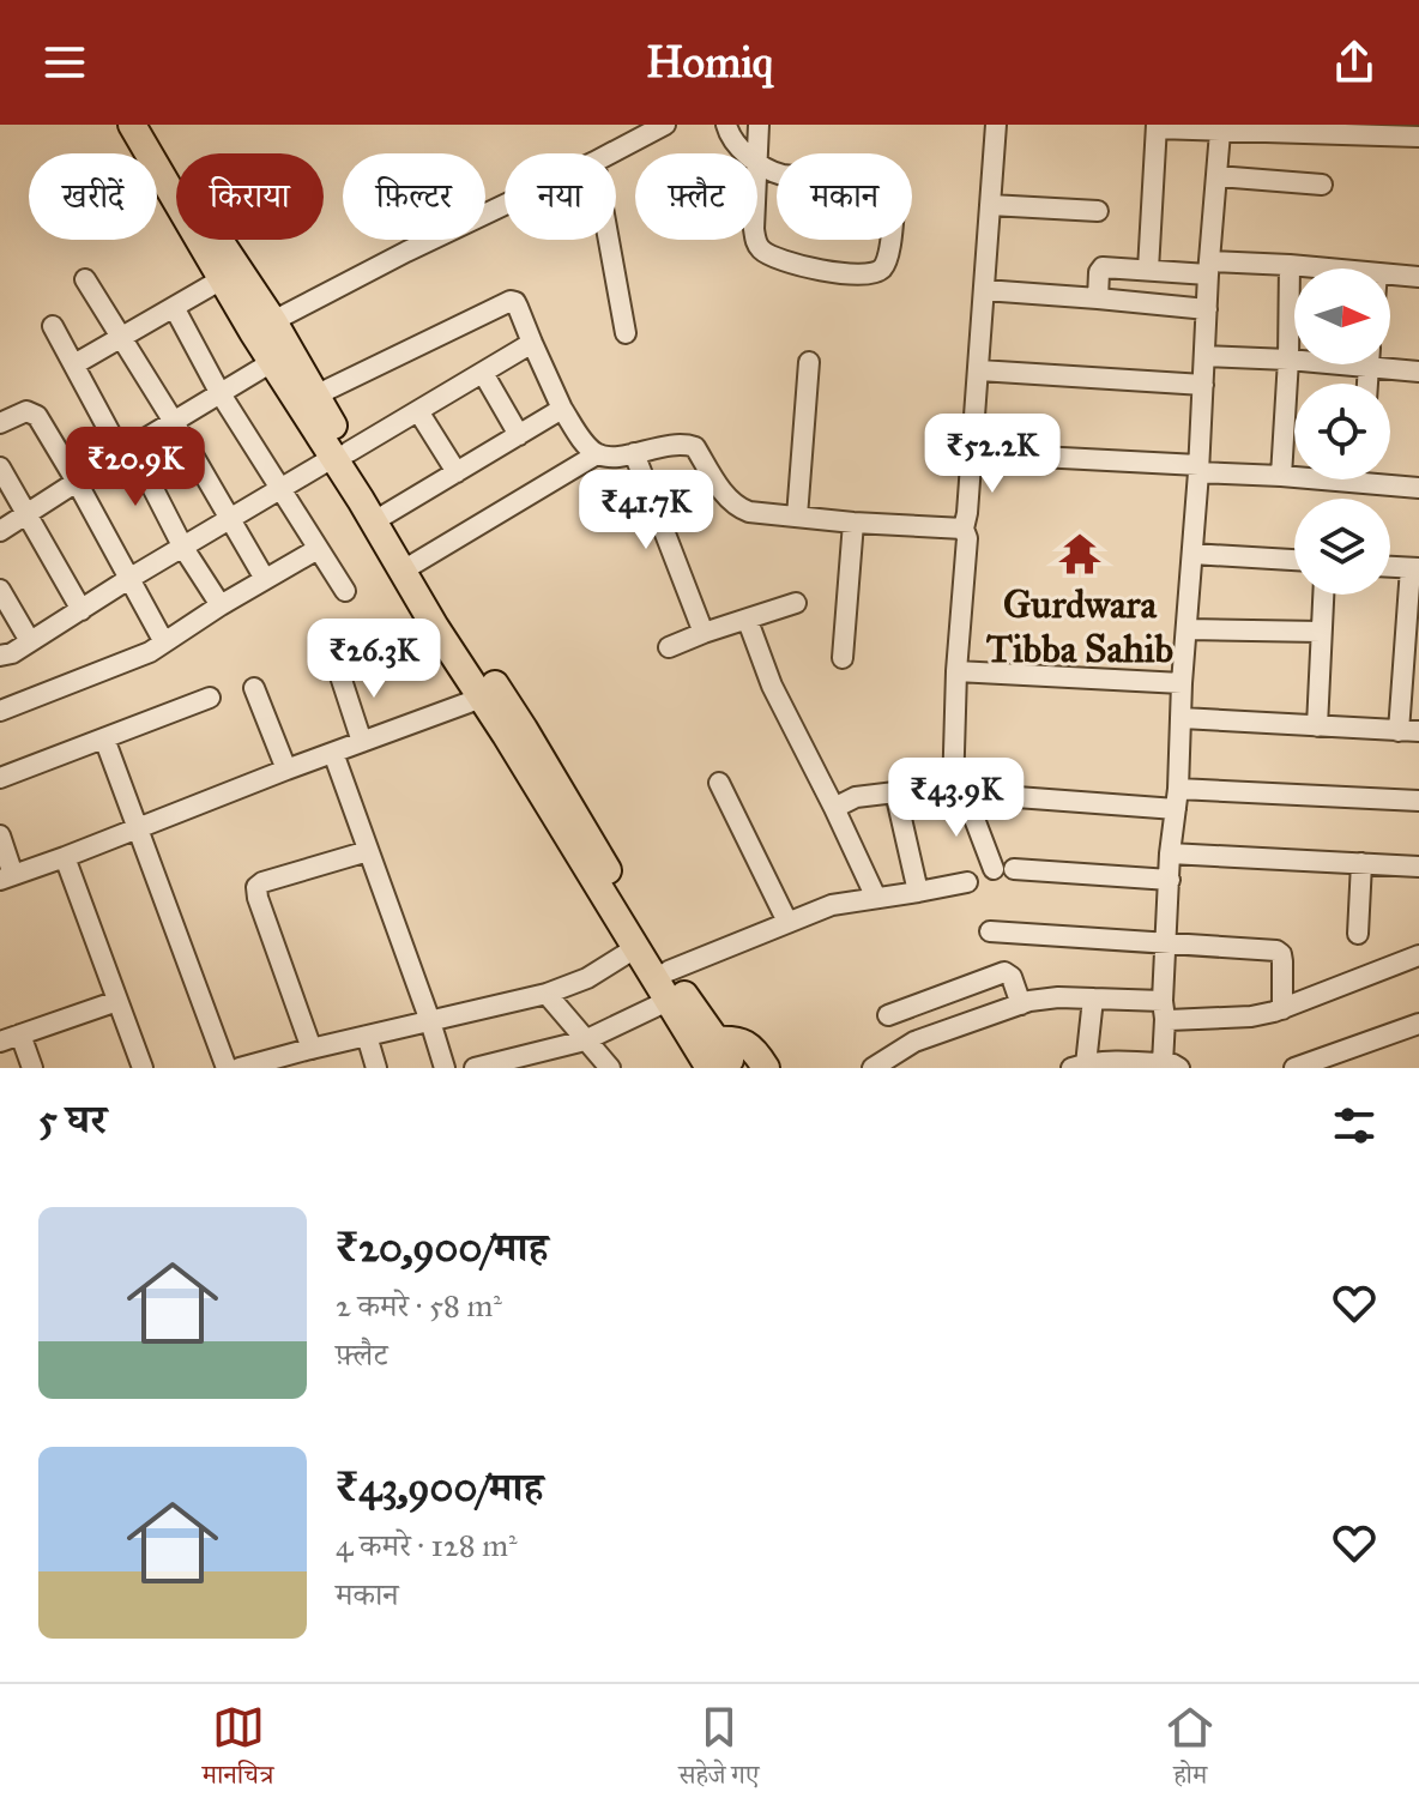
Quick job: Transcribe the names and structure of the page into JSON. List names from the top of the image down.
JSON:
{
  "places": {
    "temple": ["Gurdwara Tibba Sahib"]
  },
  "north": "right",
  "page": {
    "header": "Homiq",
    "chip": [
      "खरीदें",
      "किराया",
      "फ़िल्टर",
      "नया",
      "फ़्लैट",
      "मकान"
    ],
    "price": [
      "₹52.2K",
      "₹20.9K",
      "₹41.7K",
      "₹26.3K",
      "₹43.9K"
    ],
    "heading": "5 घर",
    "list": [
      {
        "name": "₹20,900/माह",
        "note": "2 कमरे · 58 m² · फ़्लैट"
      },
      {
        "name": "₹43,900/माह",
        "note": "4 कमरे · 128 m² · मकान"
      }
    ],
    "tabs": ["मानचित्र", "सहेजे गए", "होम"]
  }
}
